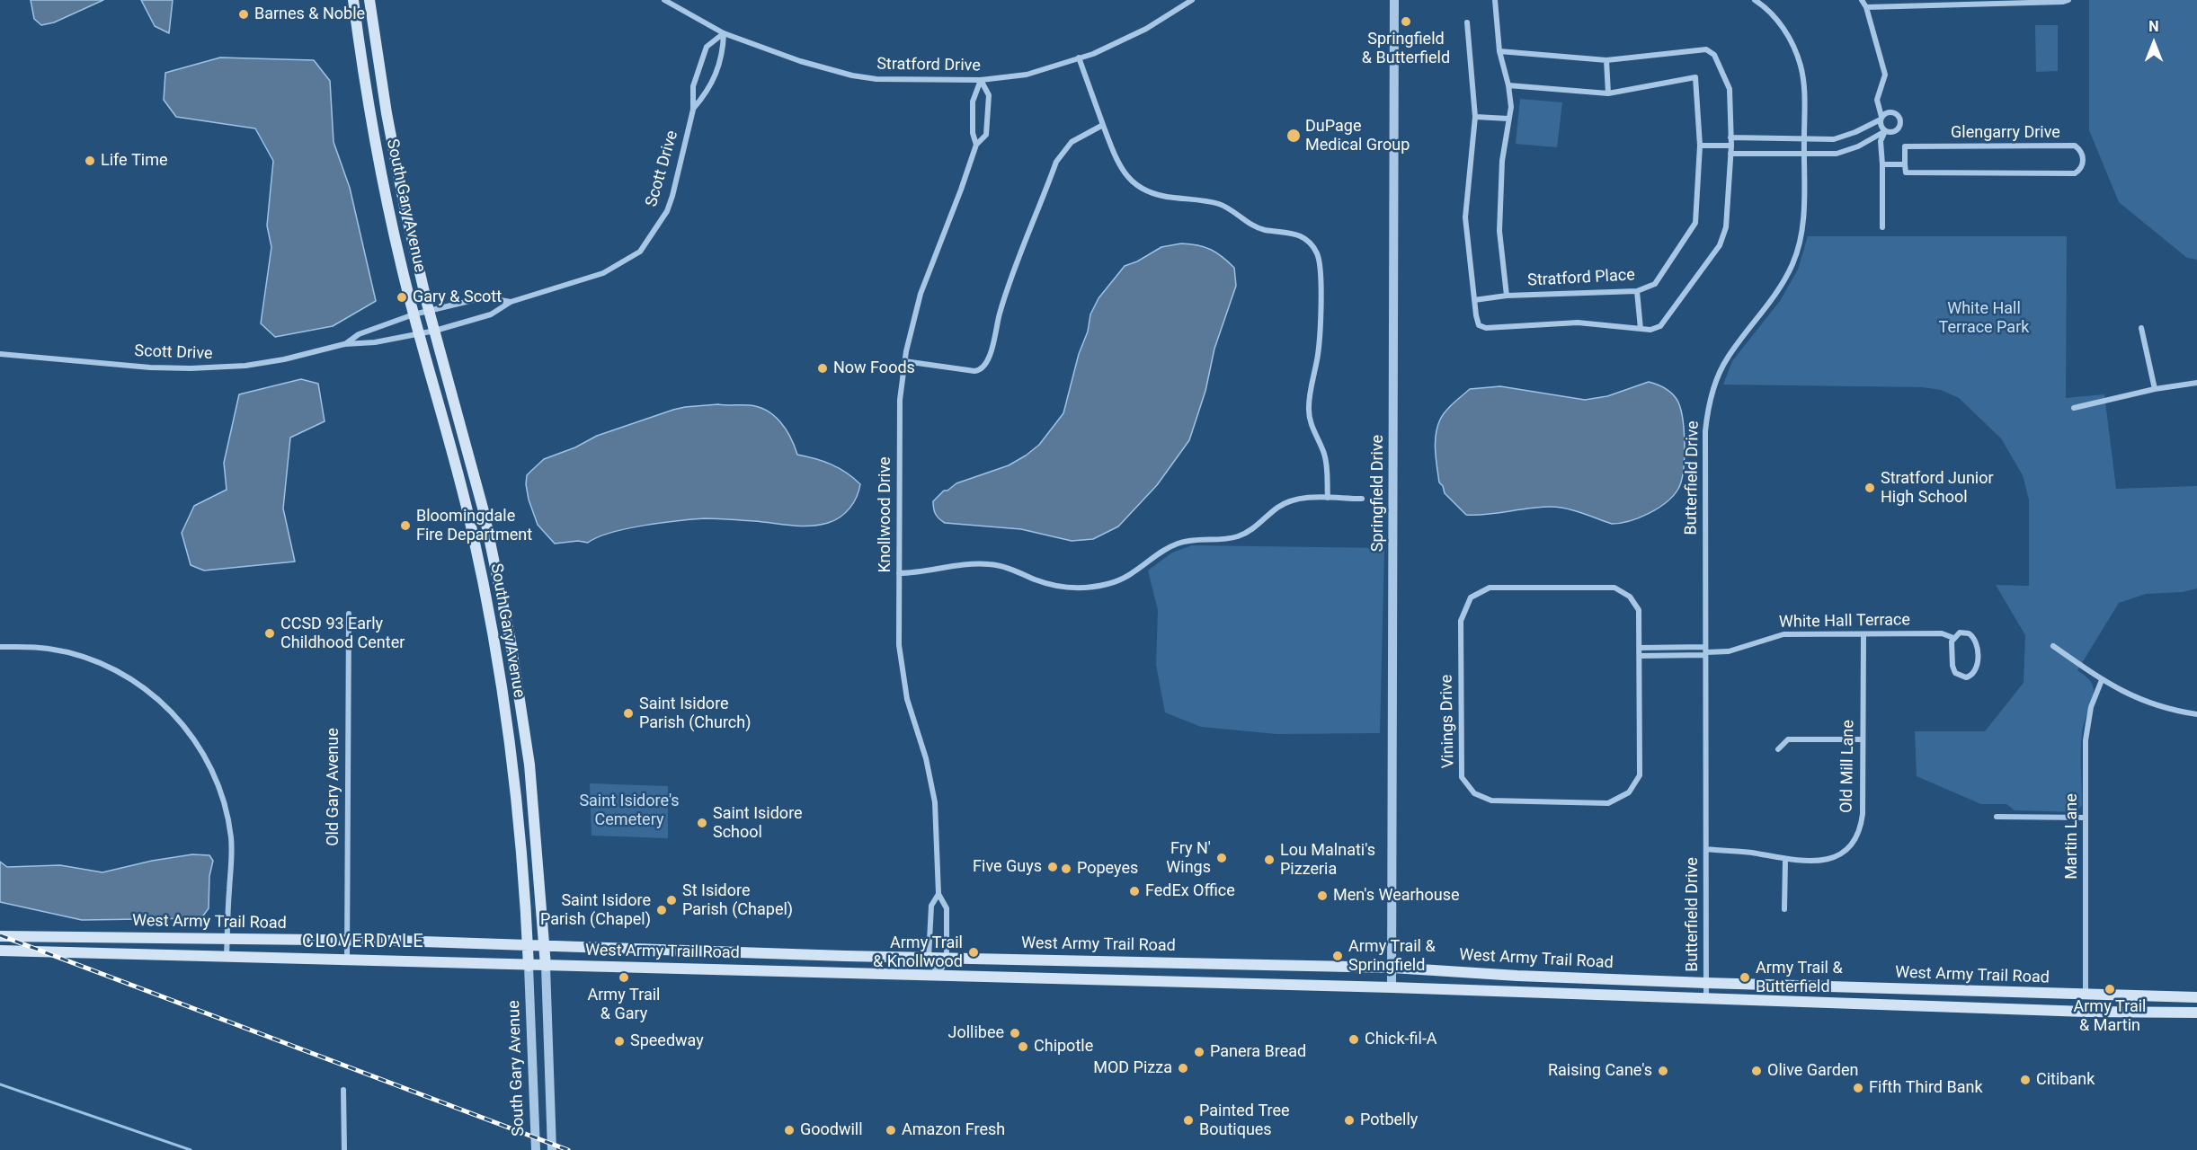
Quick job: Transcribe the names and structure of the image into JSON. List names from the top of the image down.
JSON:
{
  "streets": {
    "main road": ["South Gary Avenue", "West Army Trail Road"],
    "street": [
      "Stratford Drive",
      "Glengarry Drive",
      "Scott Drive",
      "Stratford Place",
      "Butterfield Drive",
      "Springfield Drive",
      "Knollwood Drive",
      "White Hall Terrace",
      "Vinings Drive",
      "Old Mill Lane",
      "Old Gary Avenue",
      "Martin Lane"
    ]
  },
  "crossings": [
    ["Stratford Drive", "Scott Drive"],
    ["Stratford Drive", "Knollwood Drive"],
    ["Scott Drive", "South Gary Avenue"],
    ["South Gary Avenue", "West Army Trail Road"],
    ["Butterfield Drive", "White Hall Terrace"],
    ["Butterfield Drive", "Old Mill Lane"],
    ["Butterfield Drive", "West Army Trail Road"],
    ["Springfield Drive", "West Army Trail Road"],
    ["Knollwood Drive", "West Army Trail Road"],
    ["White Hall Terrace", "Old Mill Lane"],
    ["Old Gary Avenue", "West Army Trail Road"],
    ["Martin Lane", "West Army Trail Road"]
  ],
  "districts": ["CLOVERDALE"],
  "parks": ["White Hall Terrace Park", "Saint Isidore's Cemetery"],
  "places": [
    "Barnes & Noble",
    "Springfield & Butterfield",
    "DuPage Medical Group",
    "Life Time",
    "Gary & Scott",
    "Now Foods",
    "Stratford Junior High School",
    "Bloomingdale Fire Department",
    "CCSD 93 Early Childhood Center",
    "Saint Isidore Parish (Church)",
    "Saint Isidore School",
    "Fry N' Wings",
    "Lou Malnati's Pizzeria",
    "Five Guys",
    "Popeyes",
    "FedEx Office",
    "Men's Wearhouse",
    "St Isidore Parish (Chapel)",
    "Saint Isidore Parish (Chapel)",
    "Army Trail & Knollwood",
    "Army Trail & Springfield",
    "Army Trail & Gary",
    "Army Trail & Butterfield",
    "Army Trail & Martin",
    "Jollibee",
    "Chick-fil-A",
    "Speedway",
    "Chipotle",
    "Panera Bread",
    "MOD Pizza",
    "Raising Cane's",
    "Olive Garden",
    "Citibank",
    "Fifth Third Bank",
    "Painted Tree Boutiques",
    "Potbelly",
    "Goodwill",
    "Amazon Fresh"
  ],
  "north": "top"
}
